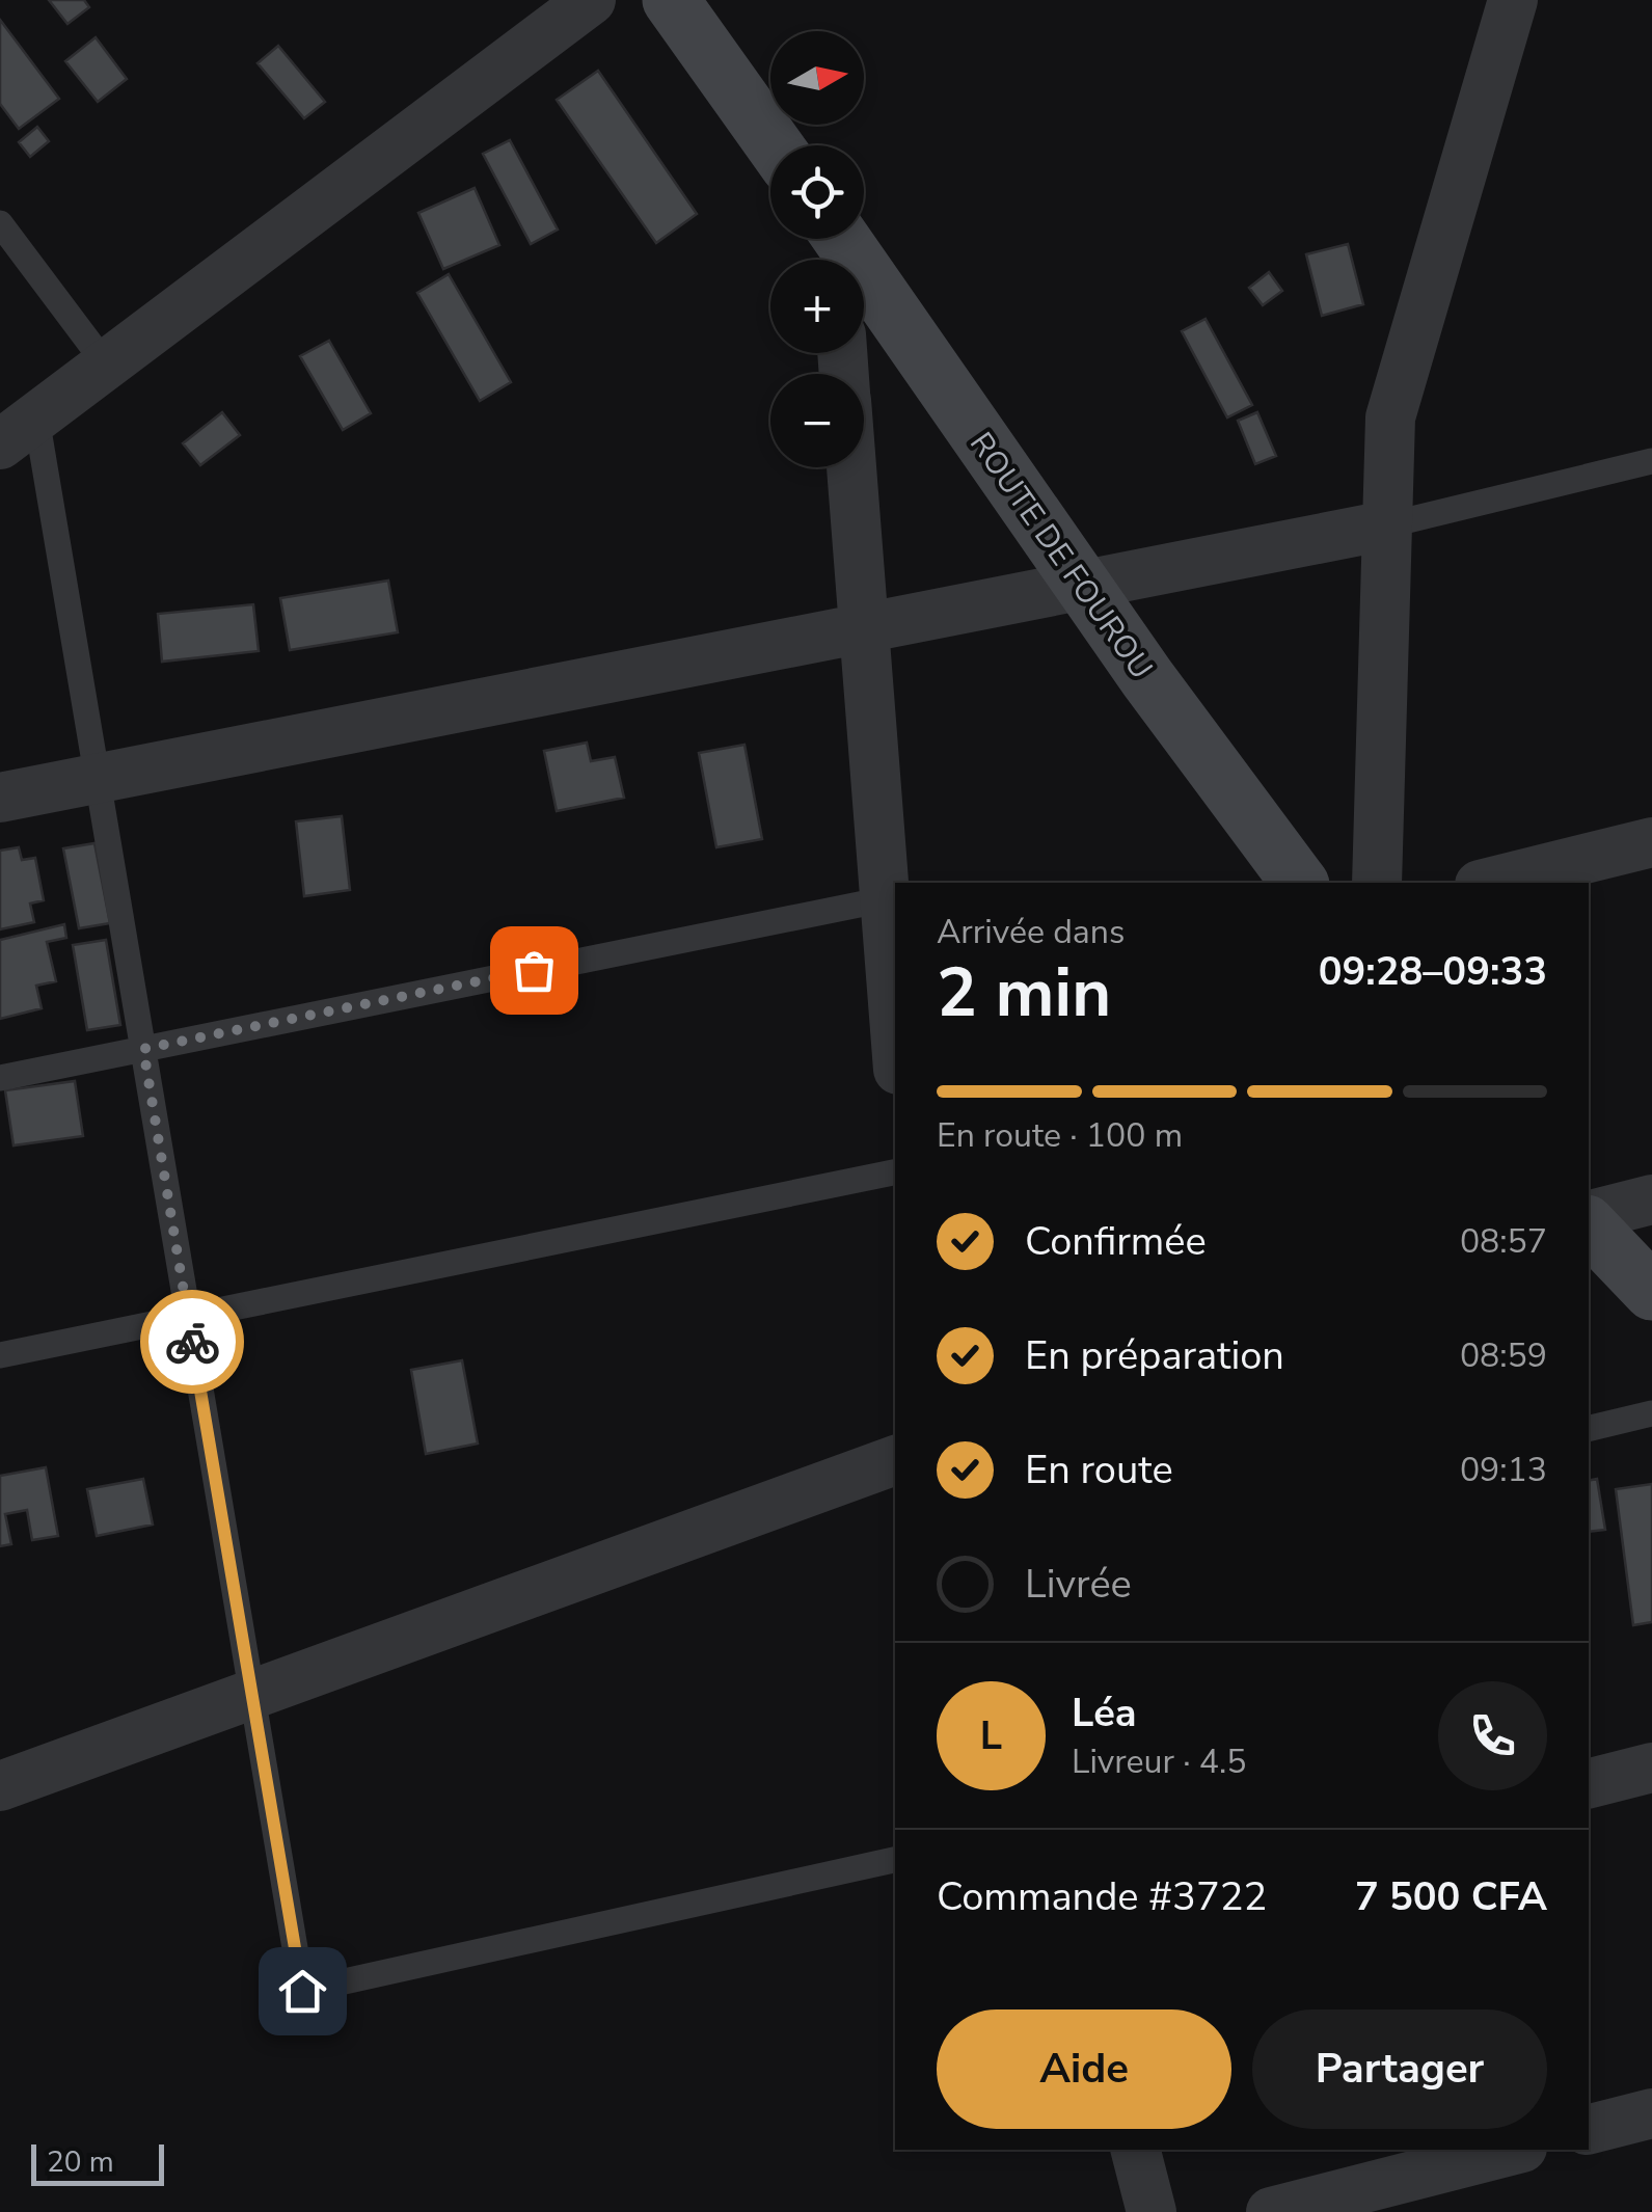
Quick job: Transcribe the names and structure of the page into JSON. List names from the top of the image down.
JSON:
{
  "streets": {
    "main road": ["ROUTE DE FOUROU"]
  },
  "scale_bar": "20 m",
  "north": "right",
  "page": {
    "map_buttons": ["+", "−"],
    "heading": ["2 min", "Arrivée dans", "09:28–09:33"],
    "panel": [
      "Léa",
      "Livreur · 4.5",
      "Commande #3722",
      "7 500 CFA"
    ],
    "bar": "En route · 100 m",
    "list": [
      ["Confirmée", "08:57"],
      ["En préparation", "08:59"],
      ["En route", "09:13"],
      "Livrée"
    ],
    "round": "L",
    "buttons": ["Aide", "Partager"],
    "scale": "20 m"
  }
}
